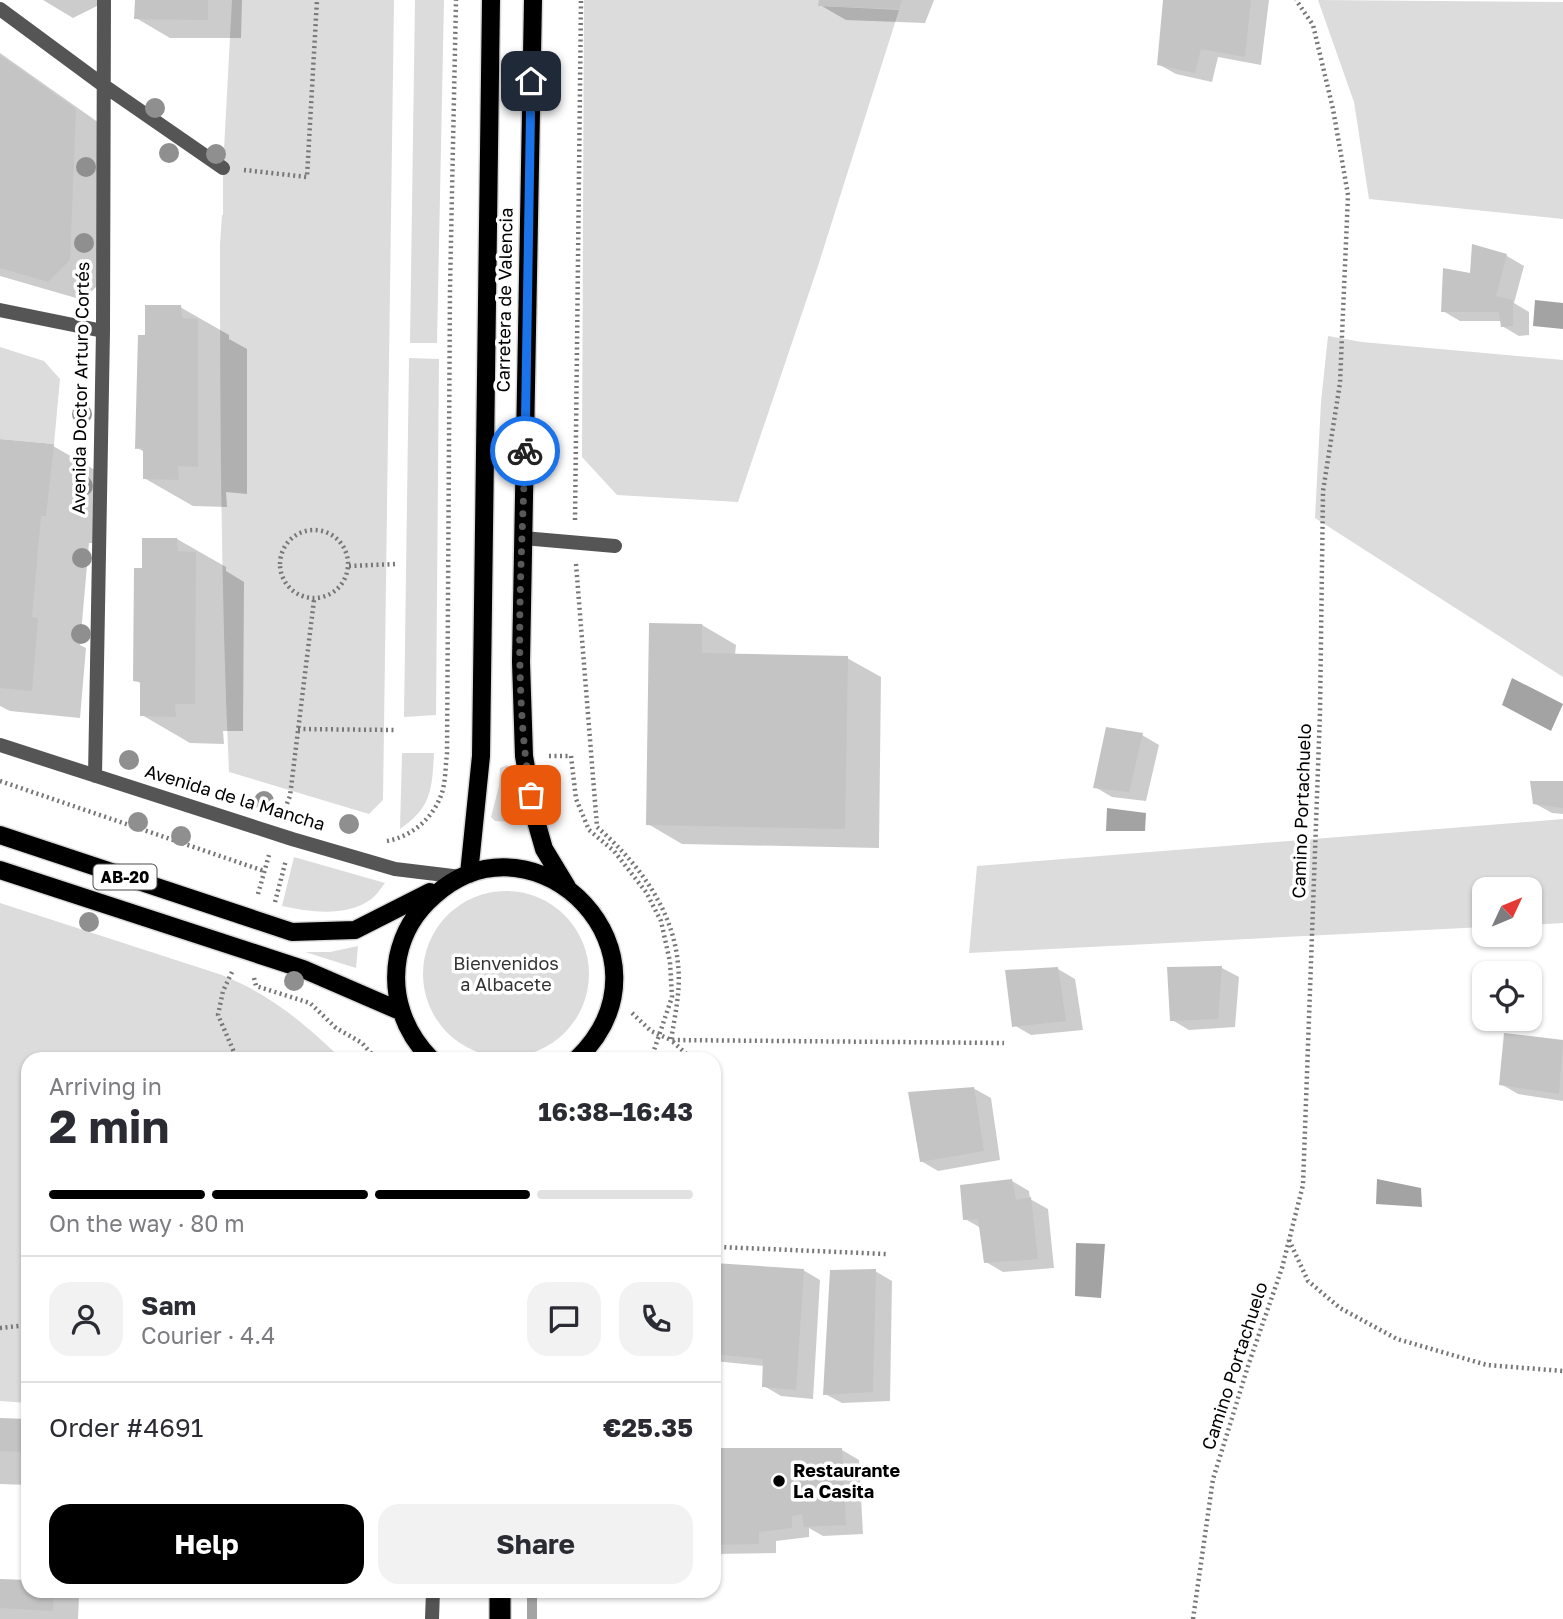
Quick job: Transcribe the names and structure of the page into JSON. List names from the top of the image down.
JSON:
{
  "streets": {
    "main road": ["Carretera de Valencia", "AB-20"],
    "street": ["Avenida Doctor Arturo Cortés", "Avenida de la Mancha"],
    "path": ["Camino Portachuelo"]
  },
  "crossings": [
    ["Carretera de Valencia", "Avenida de la Mancha"],
    ["Carretera de Valencia", "AB-20"],
    ["Avenida Doctor Arturo Cortés", "Avenida de la Mancha"],
    ["Avenida de la Mancha", "AB-20"]
  ],
  "parks": ["Bienvenidos a Albacete"],
  "places": ["Restaurante La Casita"],
  "north": "top right",
  "page": {
    "heading": ["2 min", "Arriving in", "16:38–16:43"],
    "panel": [
      "Sam",
      "Courier · 4.4",
      "Order #4691",
      "€25.35"
    ],
    "bar": "On the way · 80 m",
    "buttons": ["Help", "Share"]
  }
}
